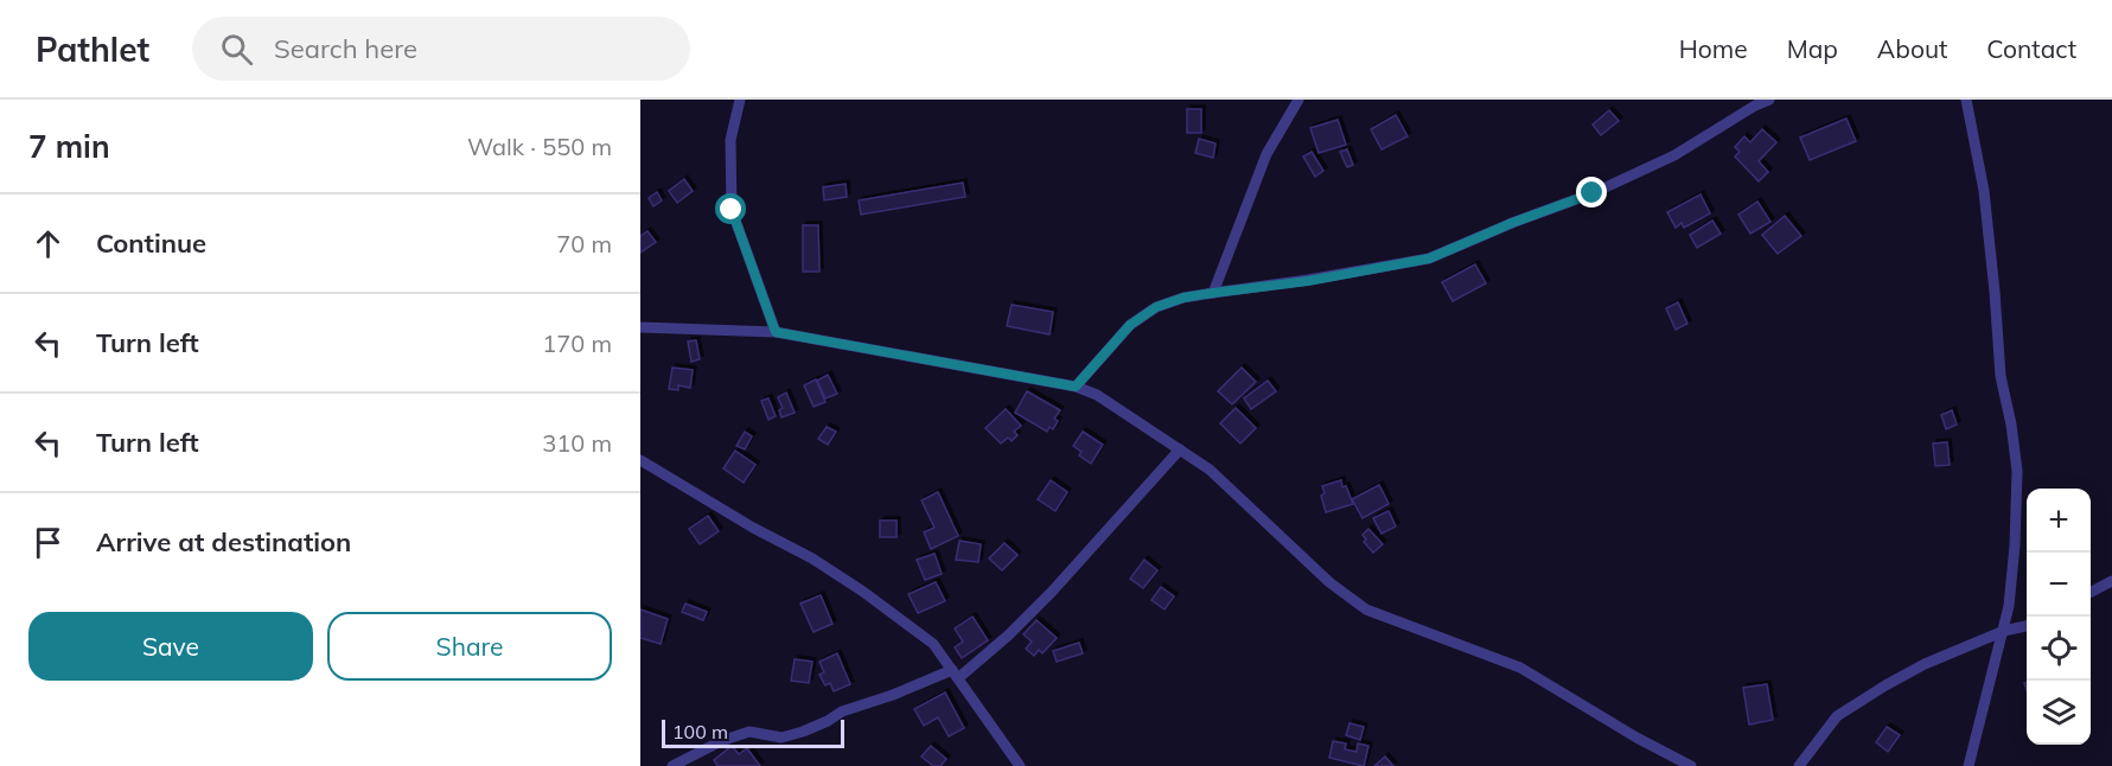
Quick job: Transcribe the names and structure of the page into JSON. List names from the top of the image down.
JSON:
{
  "scale_bar": "100 m",
  "page": {
    "header": "Pathlet",
    "search": "Search here",
    "nav": [
      "Home",
      "Map",
      "About",
      "Contact"
    ],
    "heading": ["7 min", "Walk · 550 m"],
    "list": [
      ["Continue", "70 m"],
      ["Turn left", "170 m"],
      ["Turn left", "310 m"],
      "Arrive at destination"
    ],
    "map_buttons": ["+", "−"],
    "buttons": ["Save", "Share"],
    "scale": "100 m"
  }
}
